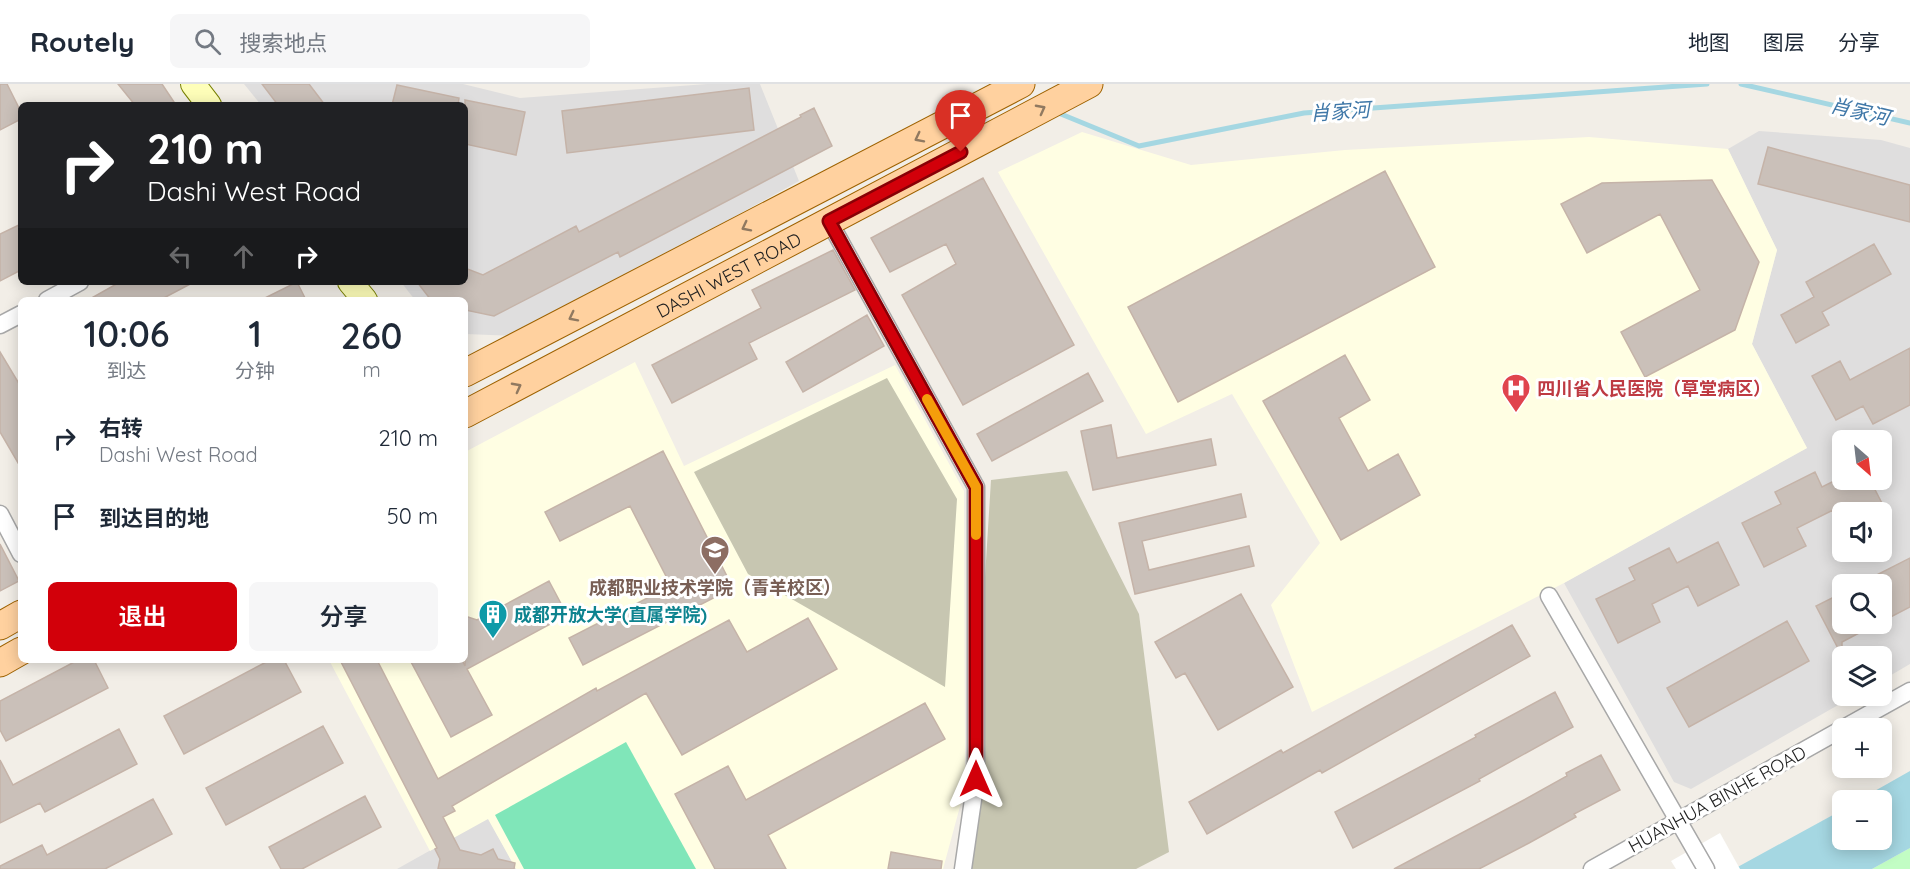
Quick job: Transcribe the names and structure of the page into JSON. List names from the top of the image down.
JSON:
{
  "streets": {
    "main road": ["DASHI WEST ROAD"],
    "street": ["HUANHUA BINHE ROAD"]
  },
  "water": ["肖家河"],
  "places": {
    "hospital": ["四川省人民医院（草堂病区）"],
    "school or university": ["成都职业技术学院（青羊校区）"],
    "building": ["成都开放大学(直属学院)"]
  },
  "north": "bottom right",
  "page": {
    "header": "Routely",
    "search": "搜索地点",
    "nav": ["地图", "图层", "分享"],
    "turn": ["210 m", "Dashi West Road"],
    "eta": [
      "10:06",
      "到达",
      "1",
      "分钟",
      "260",
      "m"
    ],
    "list": [
      {
        "name": "右转",
        "note": "Dashi West Road",
        "value": "210 m"
      },
      {
        "name": "到达目的地",
        "value": "50 m"
      }
    ],
    "map_buttons": ["+", "−"],
    "buttons": ["退出", "分享"]
  }
}
